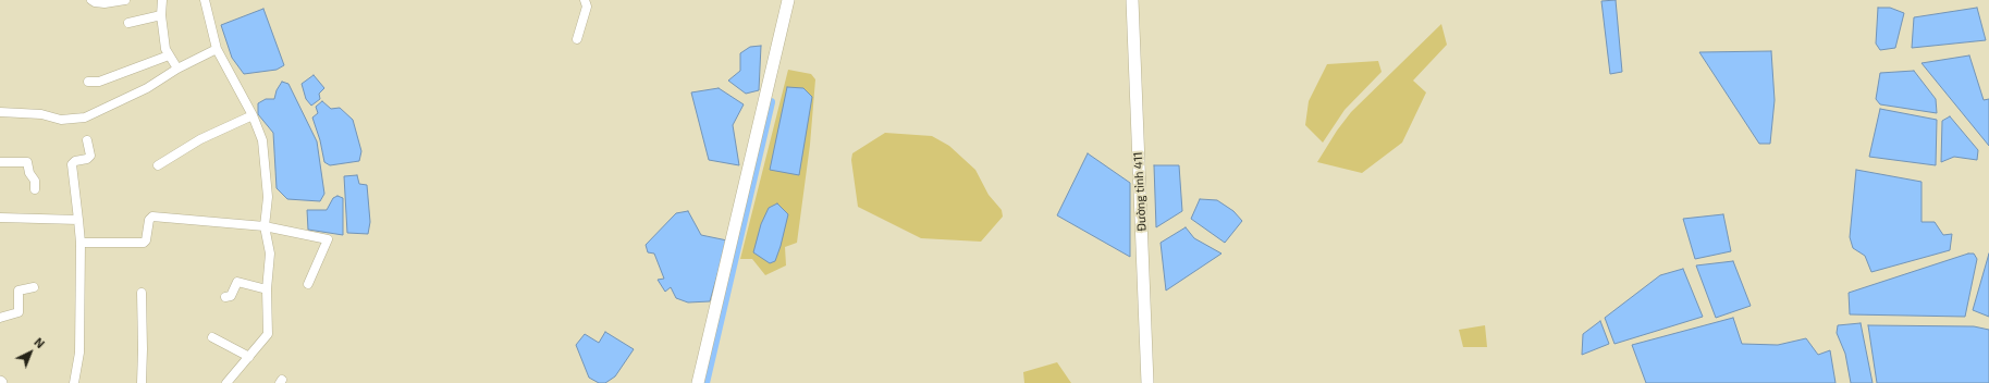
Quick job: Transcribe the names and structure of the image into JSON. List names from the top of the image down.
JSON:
{
  "streets": {
    "main road": ["Đường tỉnh 411"]
  },
  "north": "top right"
}
